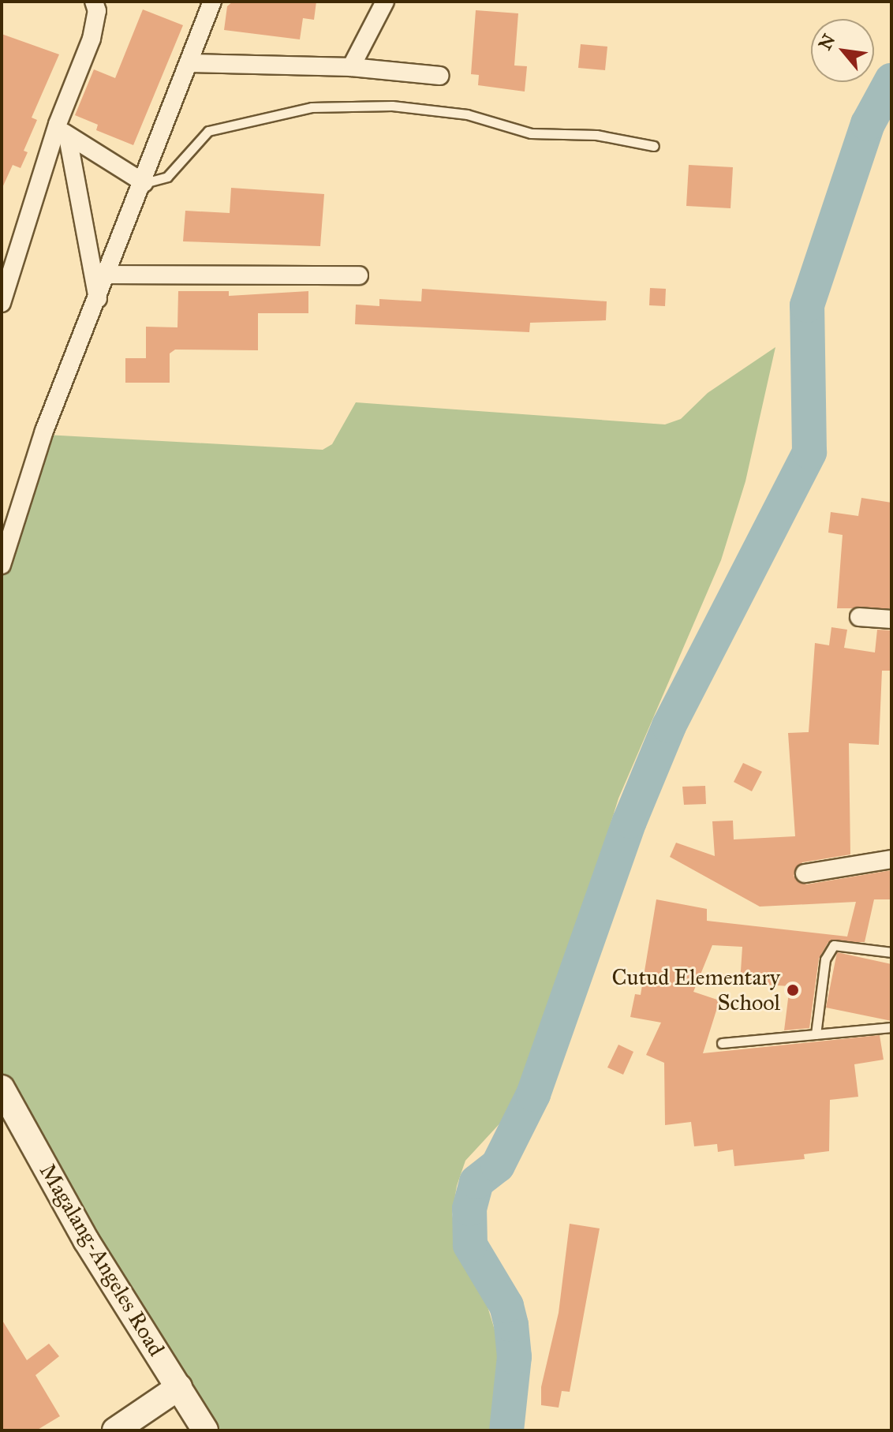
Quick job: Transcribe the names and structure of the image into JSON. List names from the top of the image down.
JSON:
{
  "streets": {
    "main road": ["Magalang-Angeles Road"]
  },
  "places": ["Cutud Elementary School"],
  "north": "top left"
}
